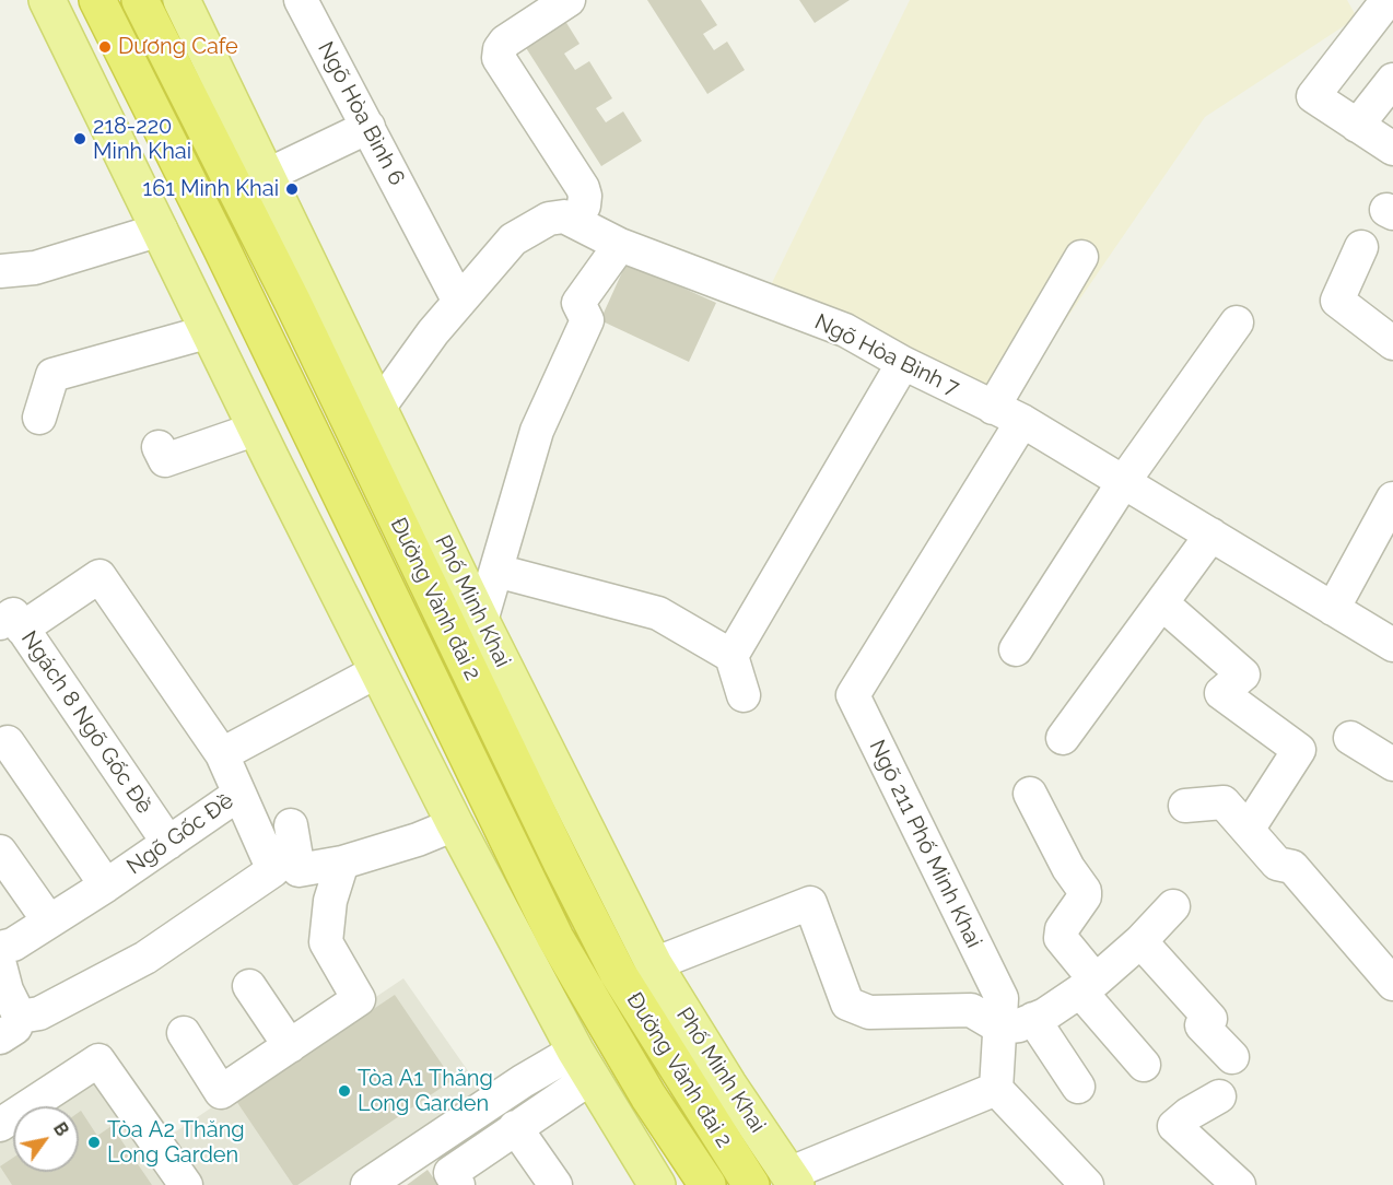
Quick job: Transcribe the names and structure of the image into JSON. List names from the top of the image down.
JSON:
{
  "streets": {
    "highway": ["Đường Vành đai 2"],
    "main road": ["Phố Minh Khai"],
    "street": [
      "Ngõ Hòa Bình 6",
      "Ngõ Hòa Bình 7",
      "Ngách 8 Ngõ Gốc Đề",
      "Ngõ Gốc Đề",
      "Ngõ 211 Phố Minh Khai"
    ]
  },
  "crossings": [
    ["Ngõ Hòa Bình 6", "Ngõ Hòa Bình 7"],
    ["Ngõ Hòa Bình 7", "Phố Minh Khai"],
    ["Ngõ Hòa Bình 7", "Ngõ 211 Phố Minh Khai"],
    ["Ngách 8 Ngõ Gốc Đề", "Ngõ Gốc Đề"]
  ],
  "places": [
    "Dương Cafe",
    "218-220 Minh Khai",
    "161 Minh Khai",
    "Tòa A1 Thăng Long Garden",
    "Tòa A2 Thăng Long Garden"
  ],
  "north": "top right"
}
